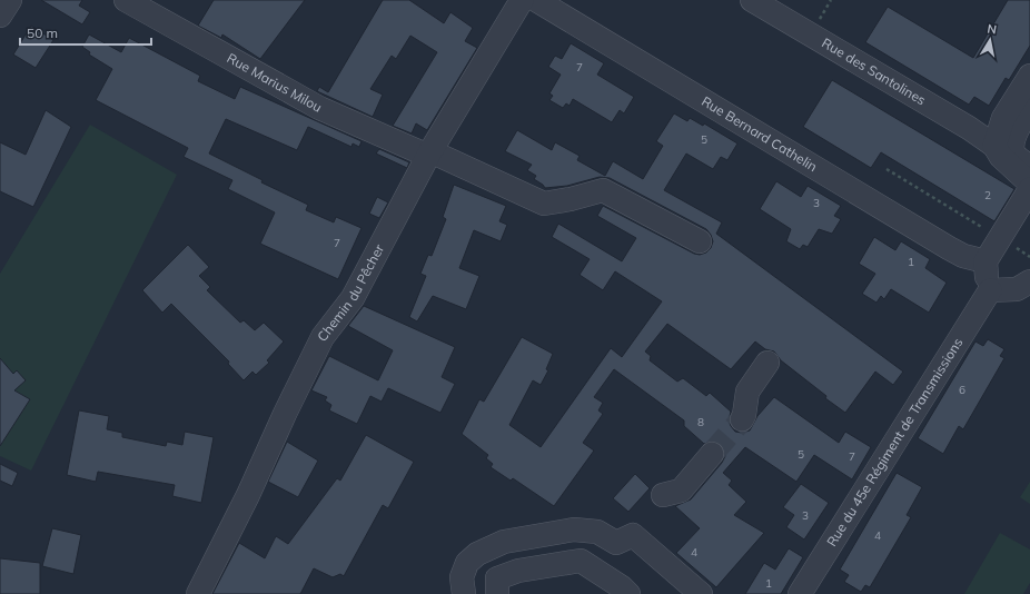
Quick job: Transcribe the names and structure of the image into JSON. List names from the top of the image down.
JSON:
{
  "streets": {
    "street": [
      "Rue des Santolines",
      "Rue Marius Milou",
      "Rue Bernard Cathelin",
      "Chemin du Pêcher",
      "Rue du 45e Régiment de Transmissions"
    ]
  },
  "crossings": [
    ["Rue Marius Milou", "Chemin du Pêcher"]
  ],
  "house_numbers": [
    "7",
    "5",
    "2",
    "3",
    "7",
    "1",
    "6",
    "8",
    "5",
    "7",
    "3",
    "4",
    "4",
    "1"
  ],
  "scale_bar": "50 m",
  "north": "top"
}
